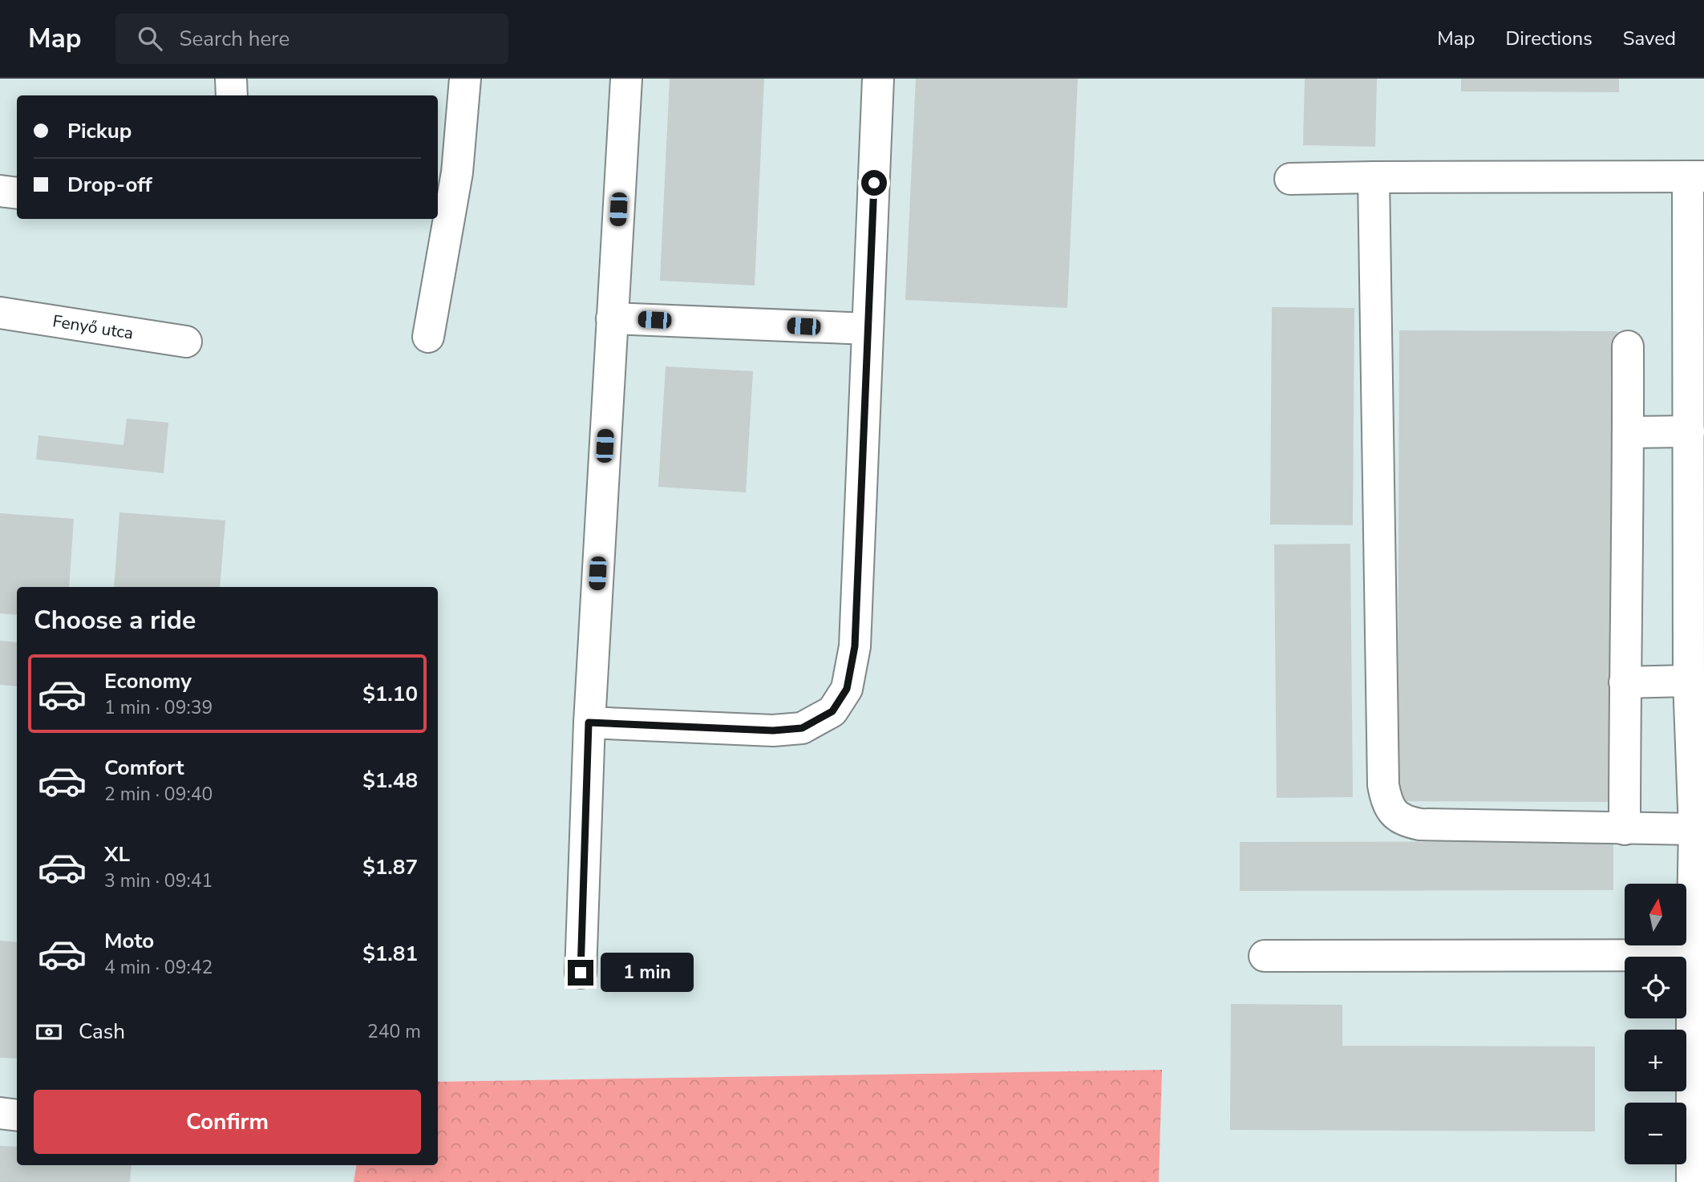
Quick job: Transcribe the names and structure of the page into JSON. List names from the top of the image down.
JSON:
{
  "streets": {
    "street": ["Fenyő utca"]
  },
  "north": "top",
  "page": {
    "header": "Map",
    "search": "Search here",
    "nav": ["Map", "Directions", "Saved"],
    "banner": ["Pickup", "Drop-off"],
    "heading": "Choose a ride",
    "list": [
      {
        "name": "Economy",
        "note": "1 min · 09:39",
        "value": "$1.10"
      },
      {
        "name": "Comfort",
        "note": "2 min · 09:40",
        "value": "$1.48"
      },
      {
        "name": "XL",
        "note": "3 min · 09:41",
        "value": "$1.87"
      },
      {
        "name": "Moto",
        "note": "4 min · 09:42",
        "value": "$1.81"
      }
    ],
    "map_buttons": ["+", "−"],
    "bubble": "1 min",
    "pay": ["Cash", "240 m"],
    "buttons": "Confirm"
  }
}
